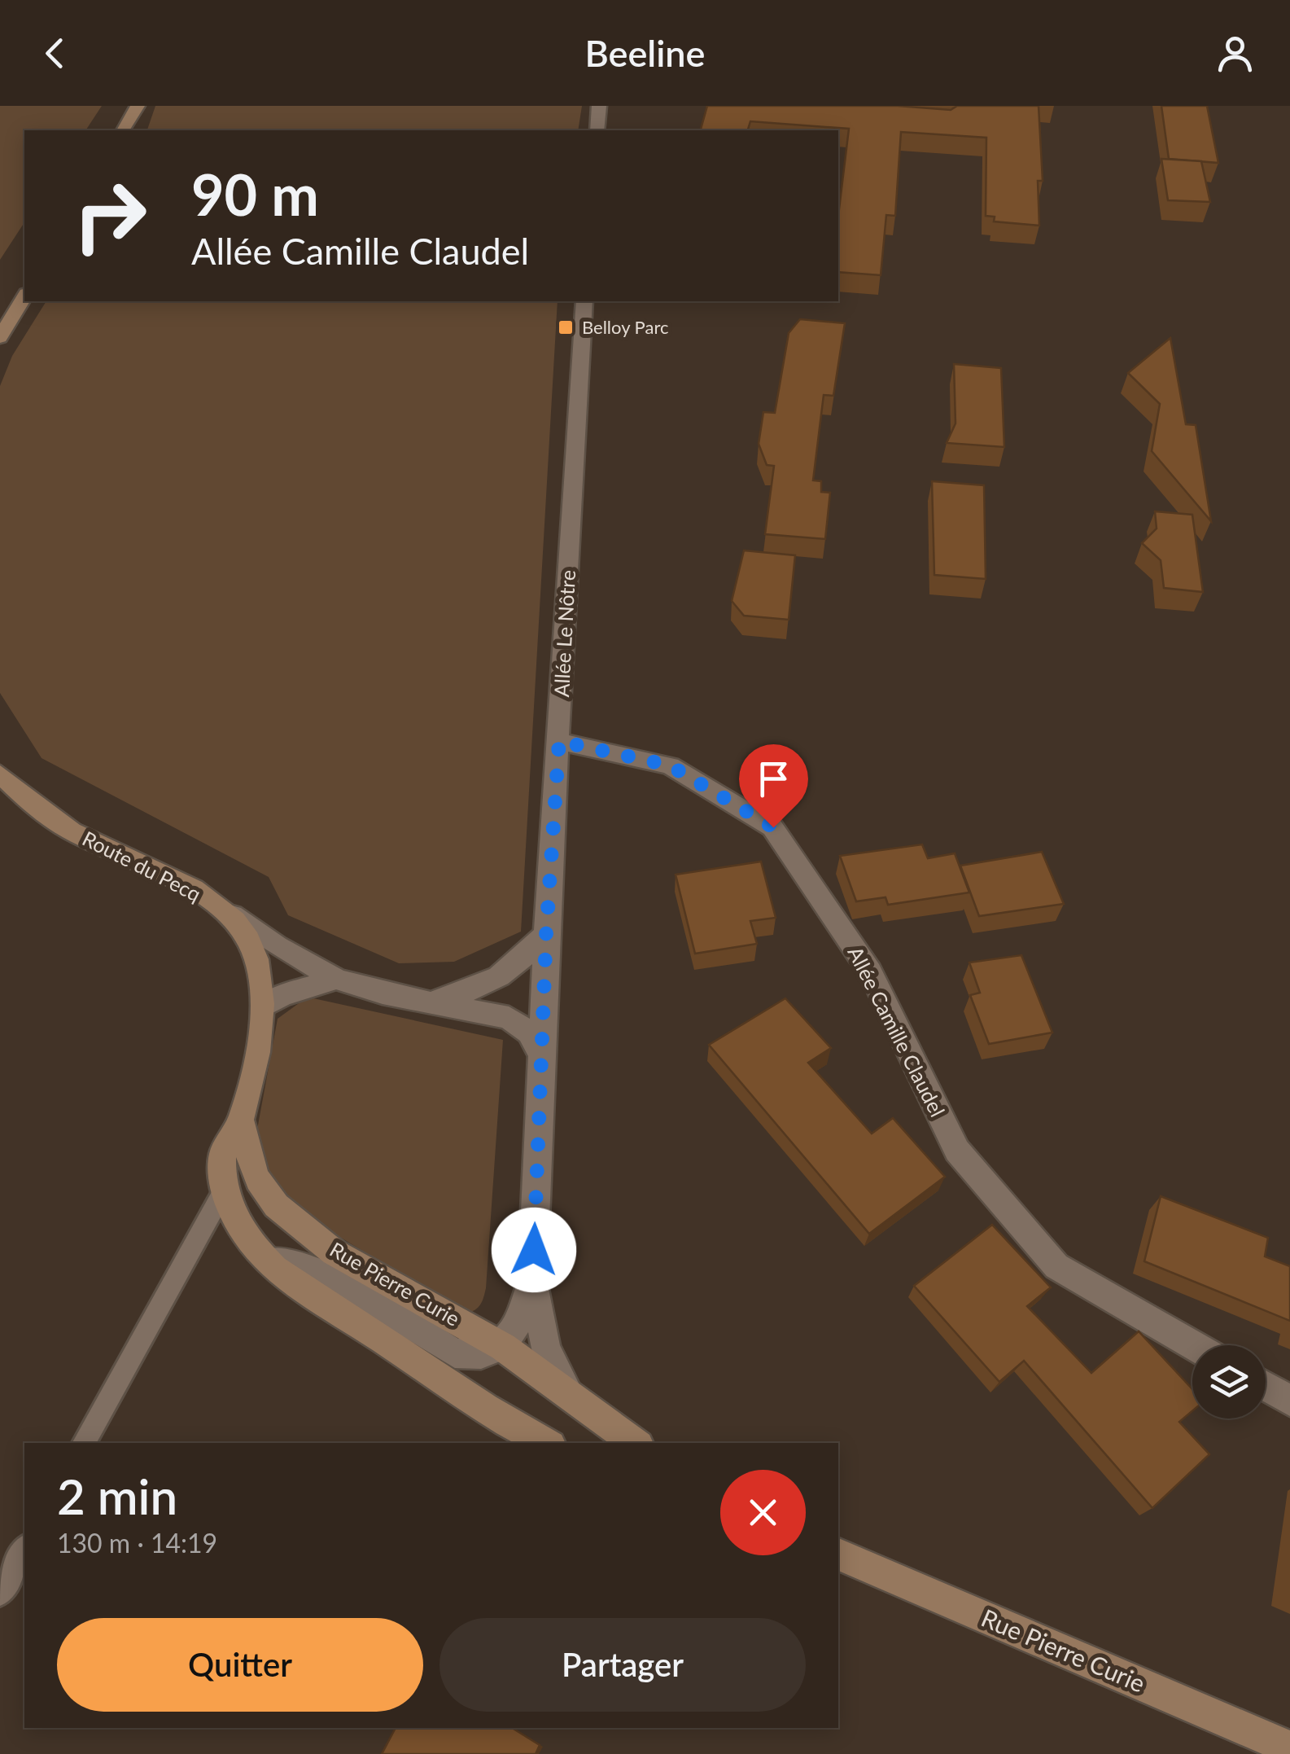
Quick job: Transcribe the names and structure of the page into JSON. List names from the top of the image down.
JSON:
{
  "streets": {
    "main road": ["Route du Pecq", "Rue Pierre Curie"],
    "street": ["Allée Le Nôtre", "Allée Camille Claudel"]
  },
  "crossings": [
    ["Allée Le Nôtre", "Allée Camille Claudel"],
    ["Allée Le Nôtre", "Rue Pierre Curie"],
    ["Route du Pecq", "Rue Pierre Curie"]
  ],
  "places": {
    "transit": ["Belloy Parc"]
  },
  "page": {
    "header": "Beeline",
    "turn": ["90 m", "Allée Camille Claudel"],
    "heading": ["2 min", "130 m · 14:19"],
    "buttons": ["Quitter", "Partager"]
  }
}
